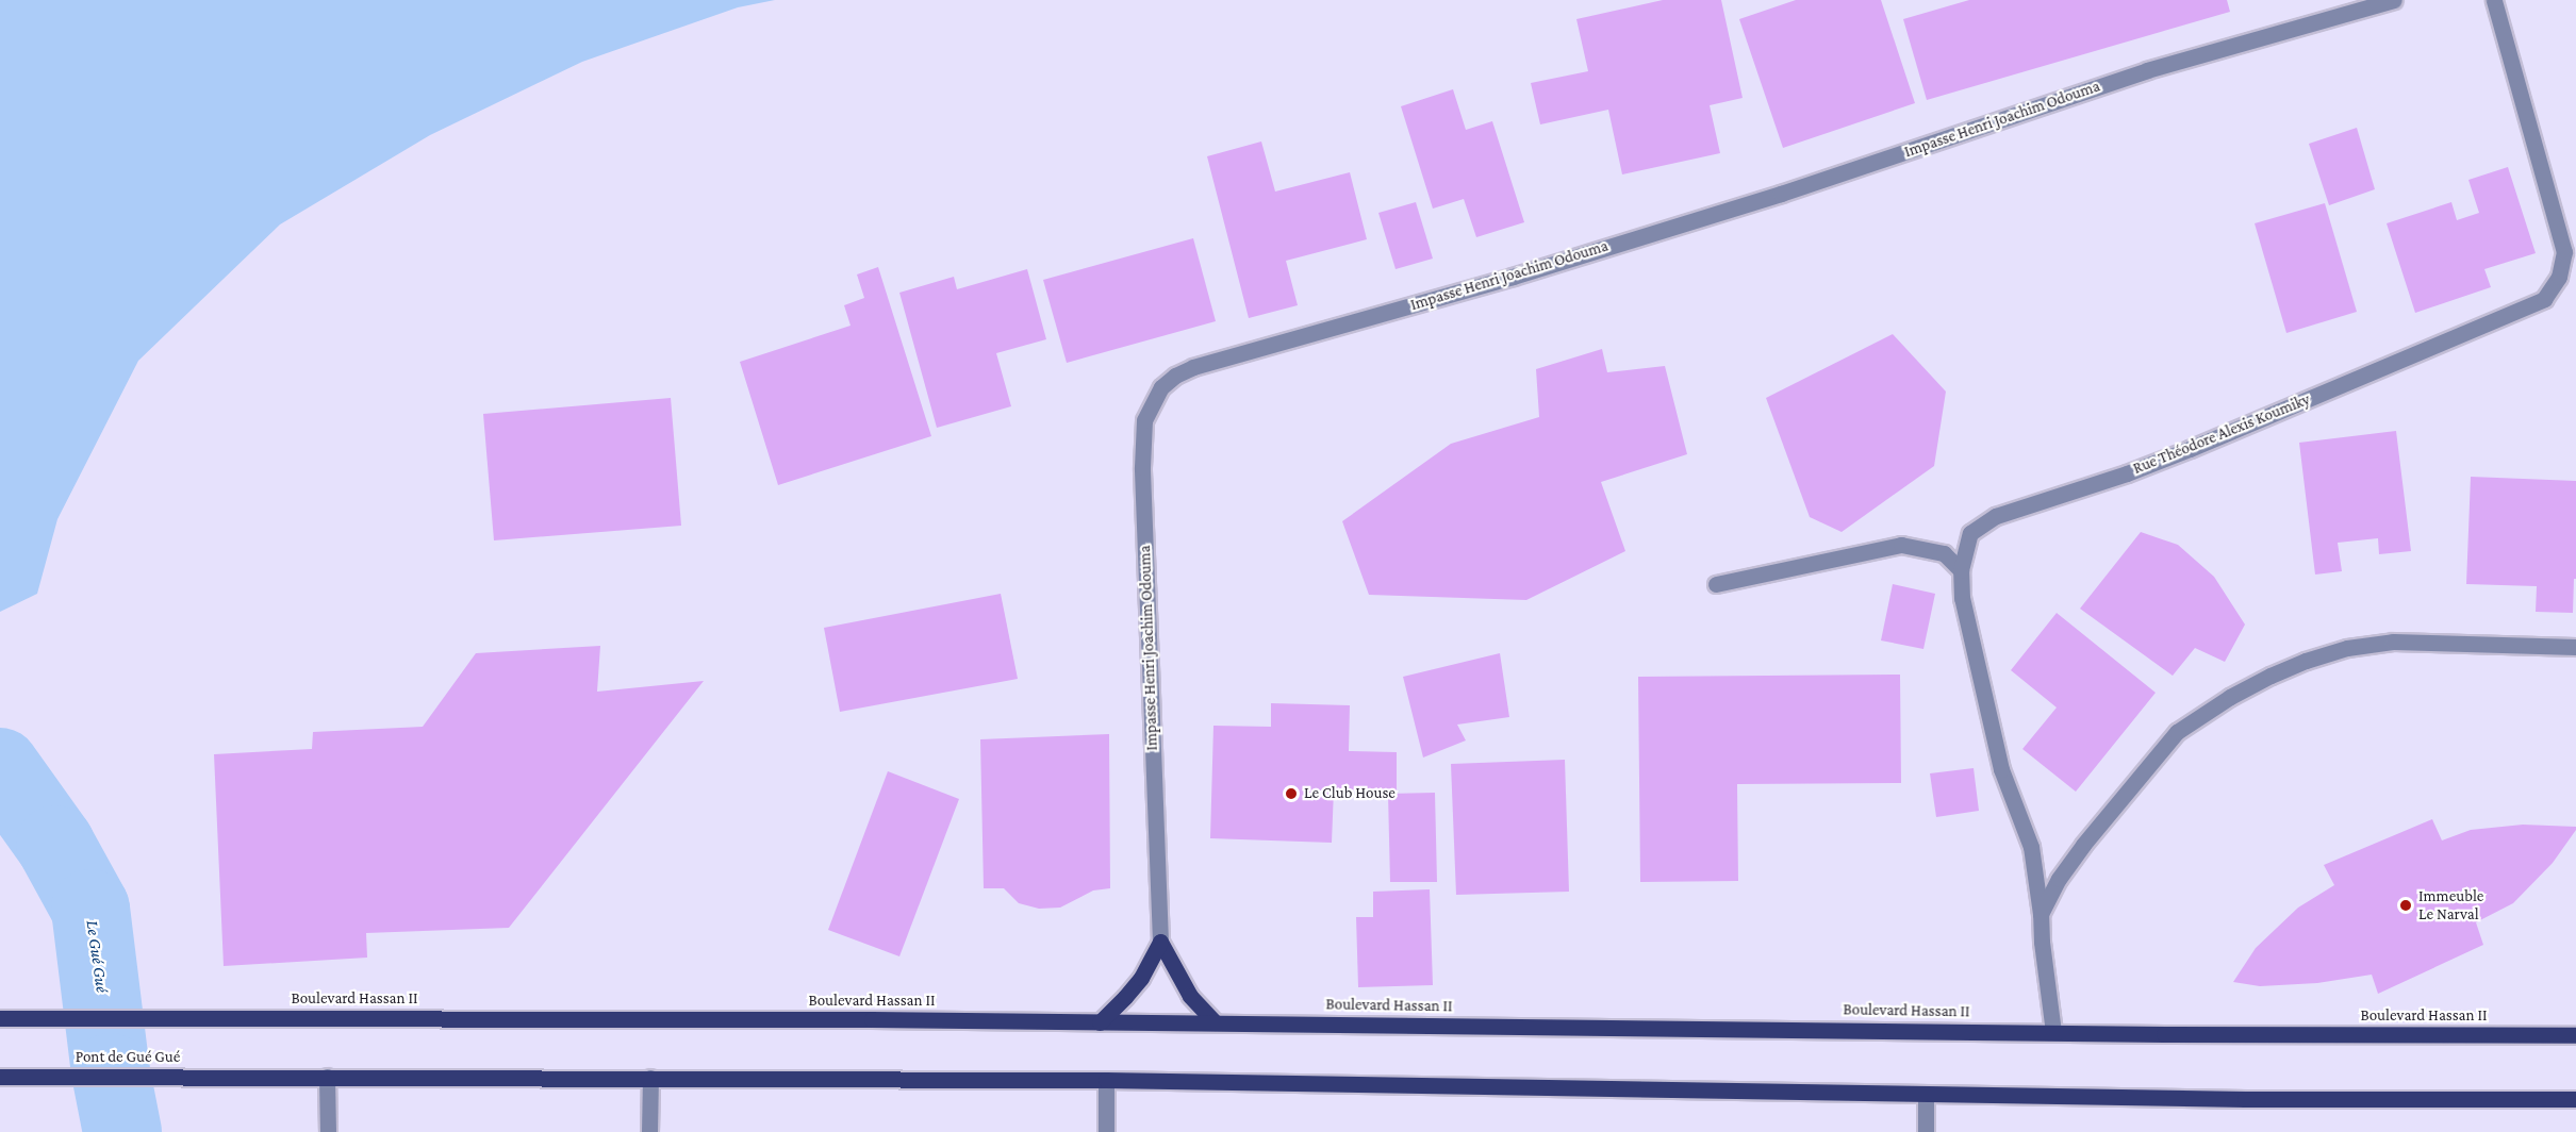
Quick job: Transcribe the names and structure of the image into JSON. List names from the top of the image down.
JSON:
{
  "streets": {
    "main road": ["Boulevard Hassan II", "Pont de Gué Gué"],
    "street": ["Impasse Henri Joachim Odouma", "Rue Théodore Alexis Koumiky"]
  },
  "crossings": [
    ["Rue Théodore Alexis Koumiky", "Boulevard Hassan II"]
  ],
  "water": ["Le Gué Gué"],
  "places": ["Le Club House", "Immeuble Le Narval"]
}
